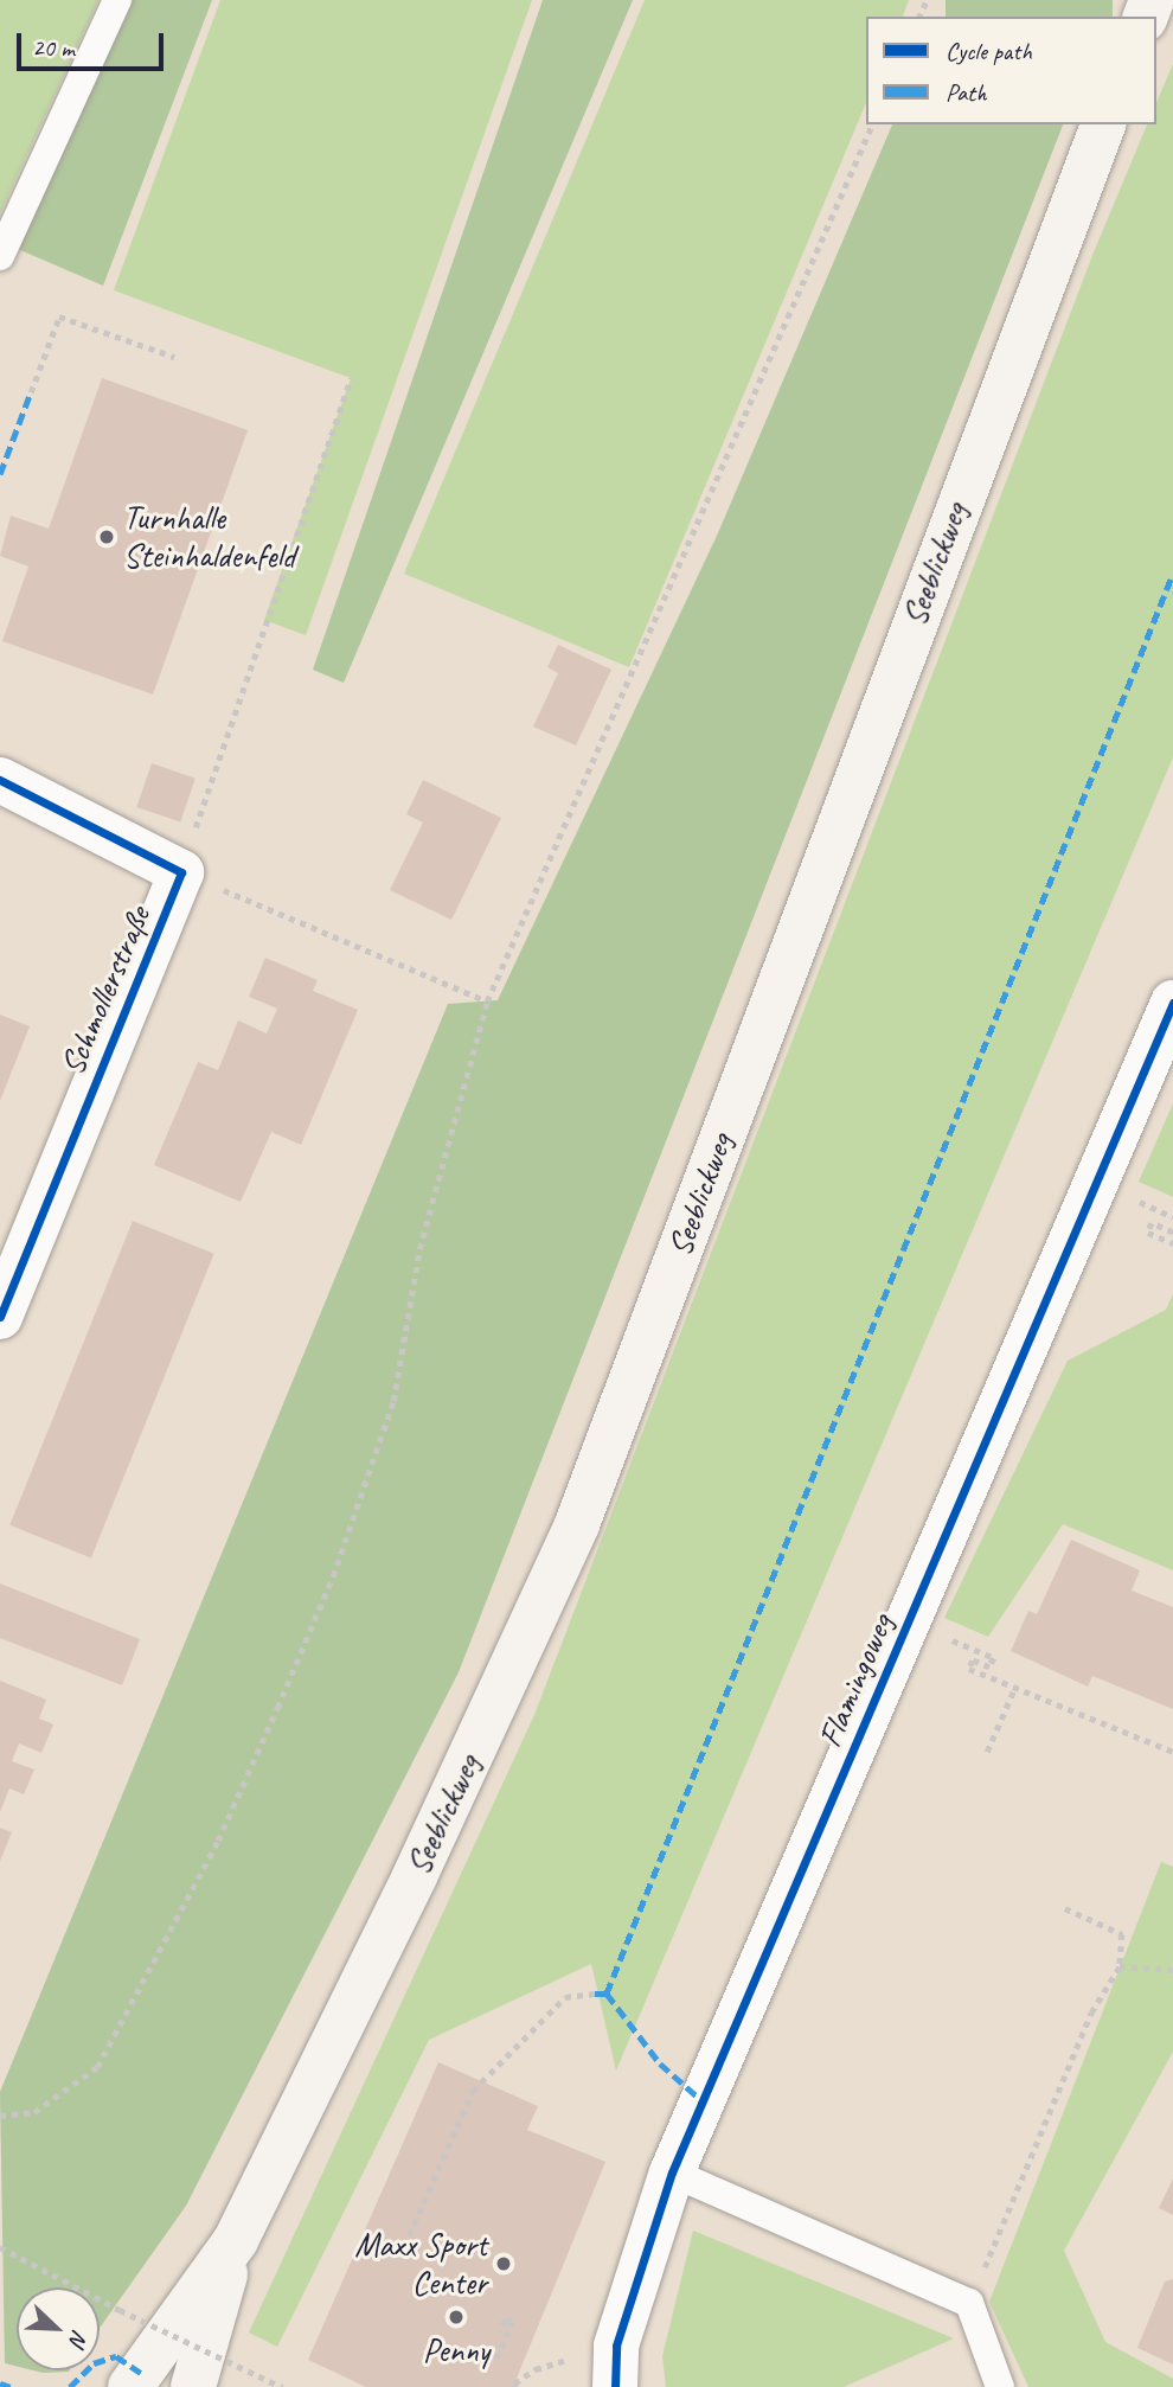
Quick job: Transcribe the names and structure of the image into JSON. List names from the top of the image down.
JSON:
{
  "streets": {
    "main road": ["Seeblickweg"],
    "street": ["Schmollerstraße", "Flamingoweg"]
  },
  "places": ["Turnhalle Steinhaldenfeld", "Maxx Sport Center", "Penny"],
  "legend": ["Cycle path", "Path"],
  "scale_bar": "20 m",
  "north": "bottom right"
}
